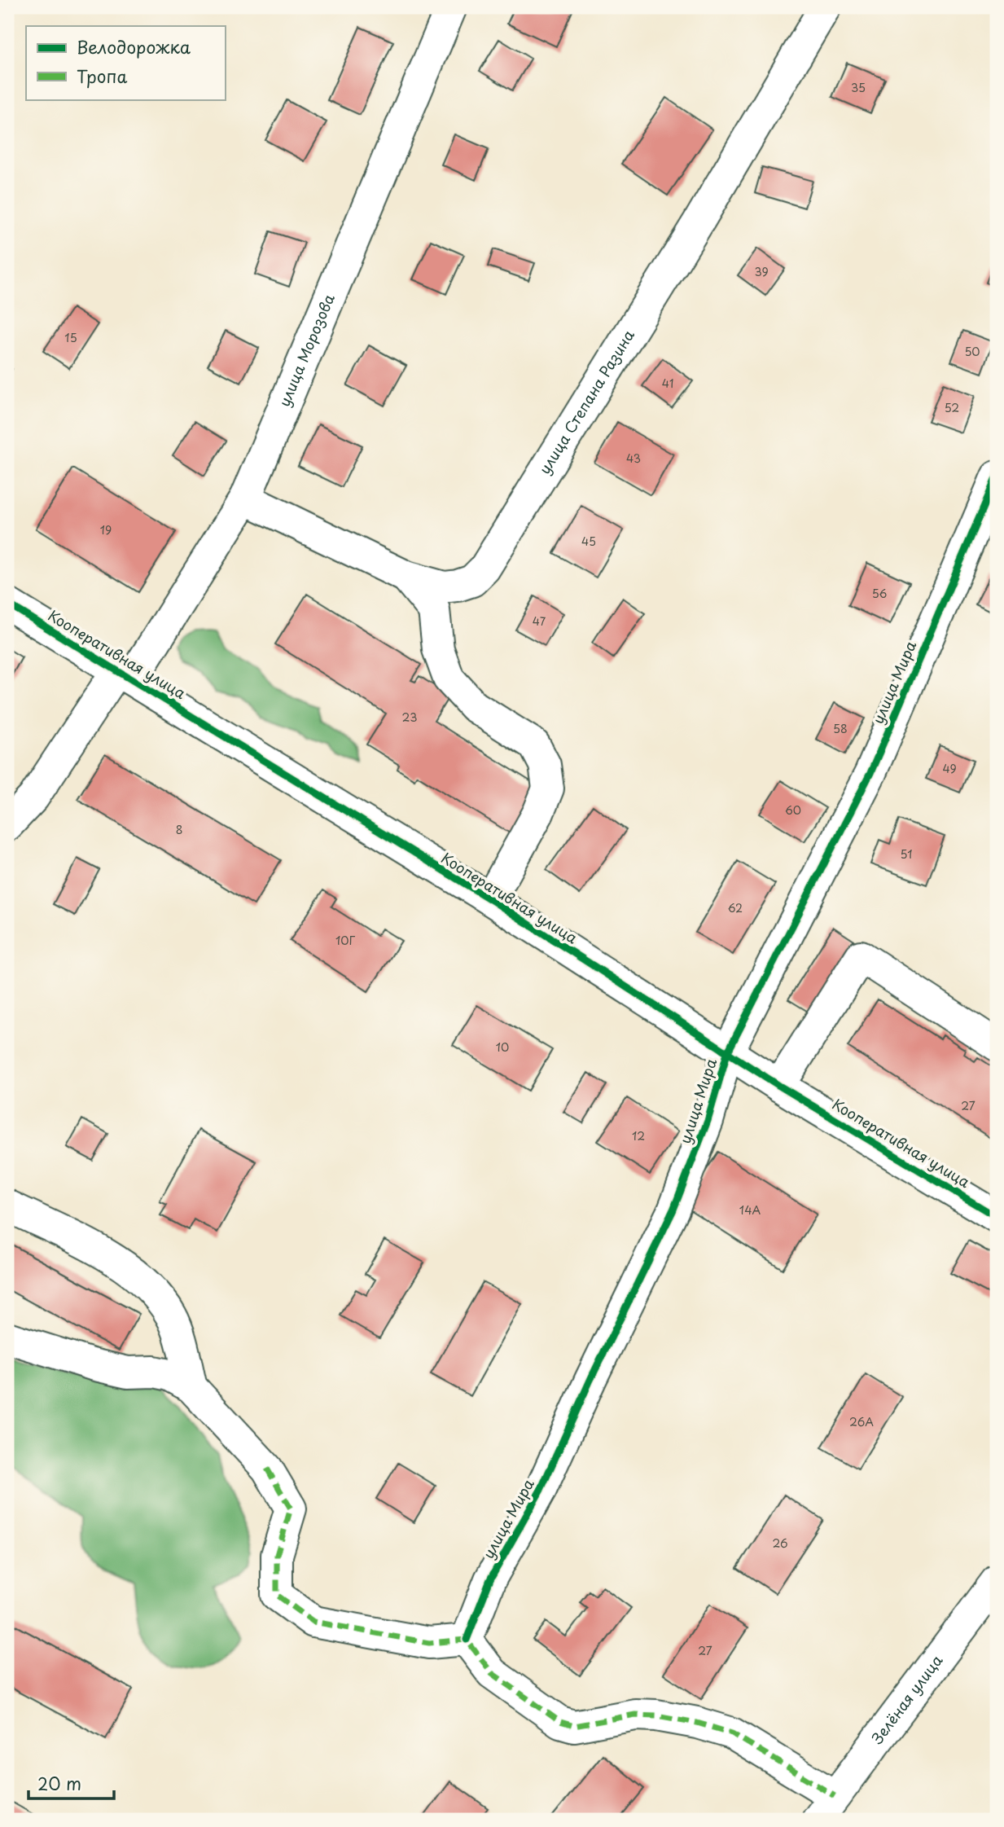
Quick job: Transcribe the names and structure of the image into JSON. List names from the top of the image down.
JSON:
{
  "streets": {
    "street": [
      "улица Морозова",
      "улица Степана Разина",
      "Кооперативная улица",
      "улица Мира",
      "Зелёная улица"
    ]
  },
  "crossings": [
    ["улица Морозова", "улица Степана Разина"],
    ["улица Морозова", "Кооперативная улица"],
    ["Кооперативная улица", "улица Мира"]
  ],
  "house_numbers": [
    "35",
    "39",
    "15",
    "50",
    "41",
    "52",
    "43",
    "19",
    "45",
    "56",
    "47",
    "23",
    "58",
    "49",
    "60",
    "8",
    "51",
    "62",
    "10Г",
    "10",
    "27",
    "12",
    "14А",
    "26А",
    "26",
    "27"
  ],
  "legend": ["Велодорожка", "Тропа"],
  "scale_bar": "20 m"
}
